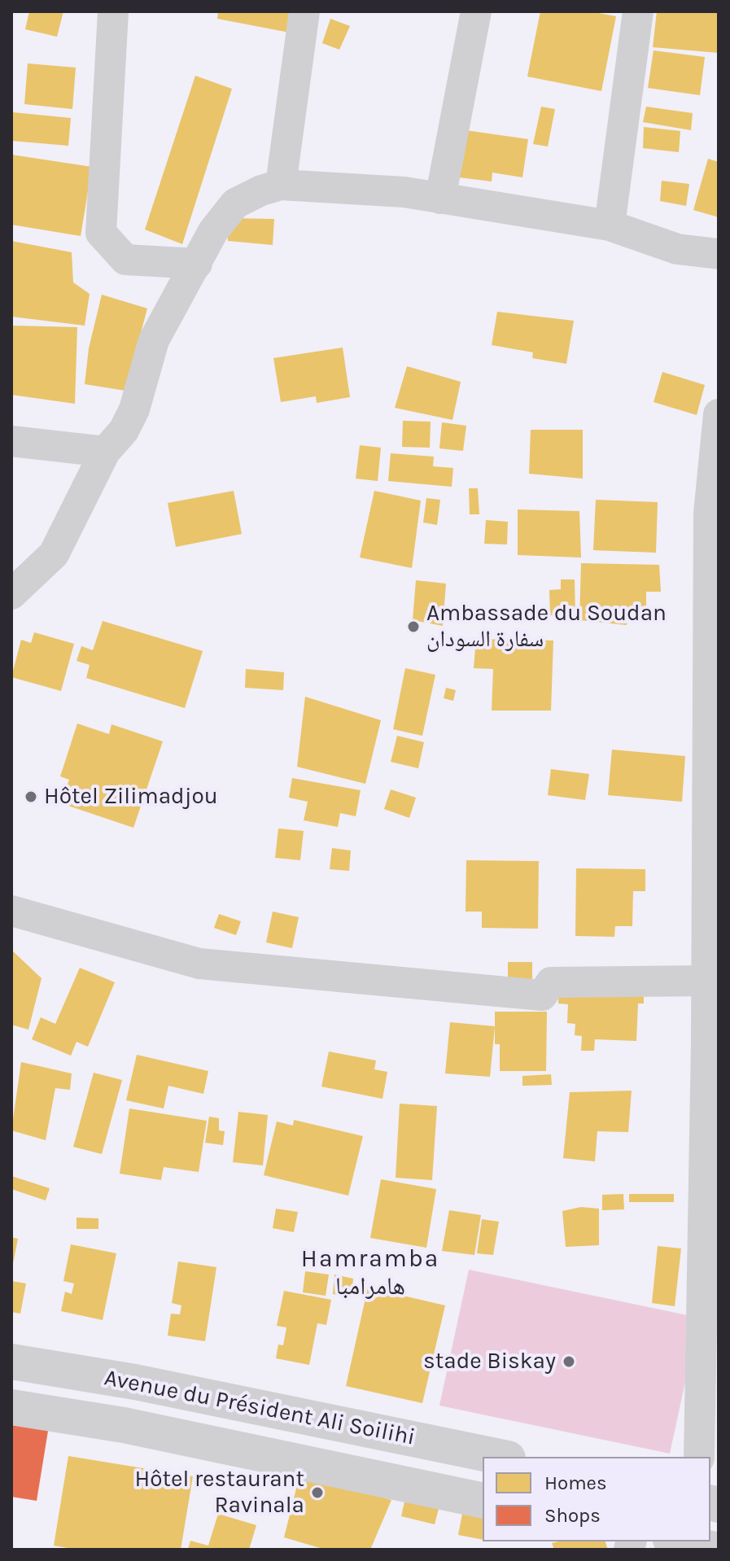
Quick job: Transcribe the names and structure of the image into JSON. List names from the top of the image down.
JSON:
{
  "streets": {
    "street": ["Avenue du Président Ali Soilihi"]
  },
  "districts": ["Hamramba هامرامبا"],
  "places": [
    "Ambassade du Soudan سفارة السودان",
    "Hôtel Zilimadjou",
    "stade Biskay",
    "Hôtel restaurant Ravinala"
  ],
  "legend": ["Homes", "Shops"]
}
